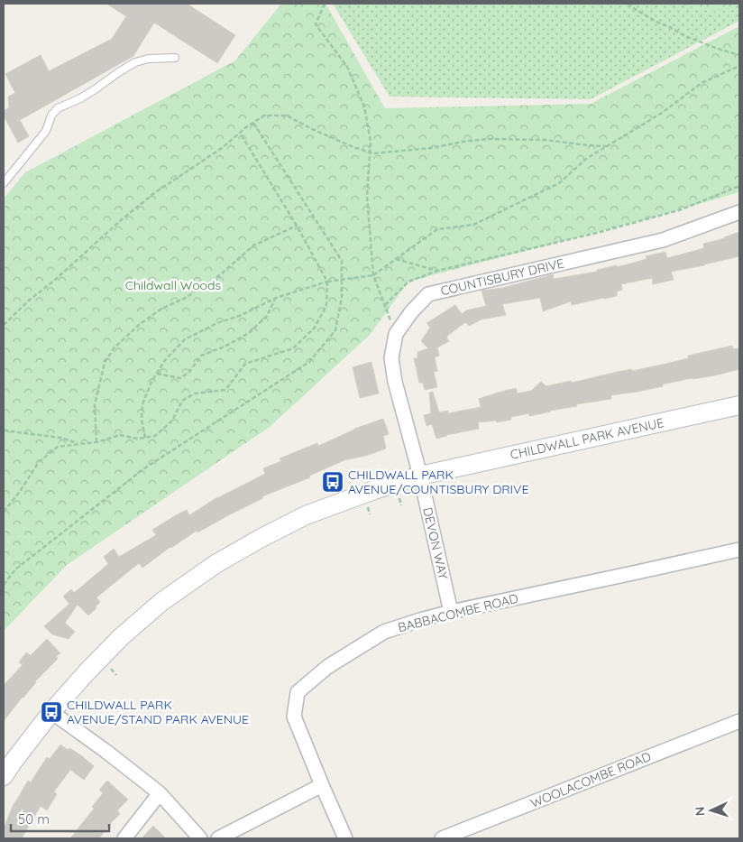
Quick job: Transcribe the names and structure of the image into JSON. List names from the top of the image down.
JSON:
{
  "streets": {
    "street": [
      "COUNTISBURY DRIVE",
      "CHILDWALL PARK AVENUE",
      "DEVON WAY",
      "BABBACOMBE ROAD",
      "WOOLACOMBE ROAD"
    ]
  },
  "crossings": [
    ["COUNTISBURY DRIVE", "CHILDWALL PARK AVENUE"],
    ["COUNTISBURY DRIVE", "DEVON WAY"],
    ["CHILDWALL PARK AVENUE", "DEVON WAY"],
    ["DEVON WAY", "BABBACOMBE ROAD"]
  ],
  "parks": ["Childwall Woods"],
  "places": {
    "bus stop": ["CHILDWALL PARK AVENUE/COUNTISBURY DRIVE", "CHILDWALL PARK AVENUE/STAND PARK AVENUE"]
  },
  "scale_bar": "50 m",
  "north": "left"
}
